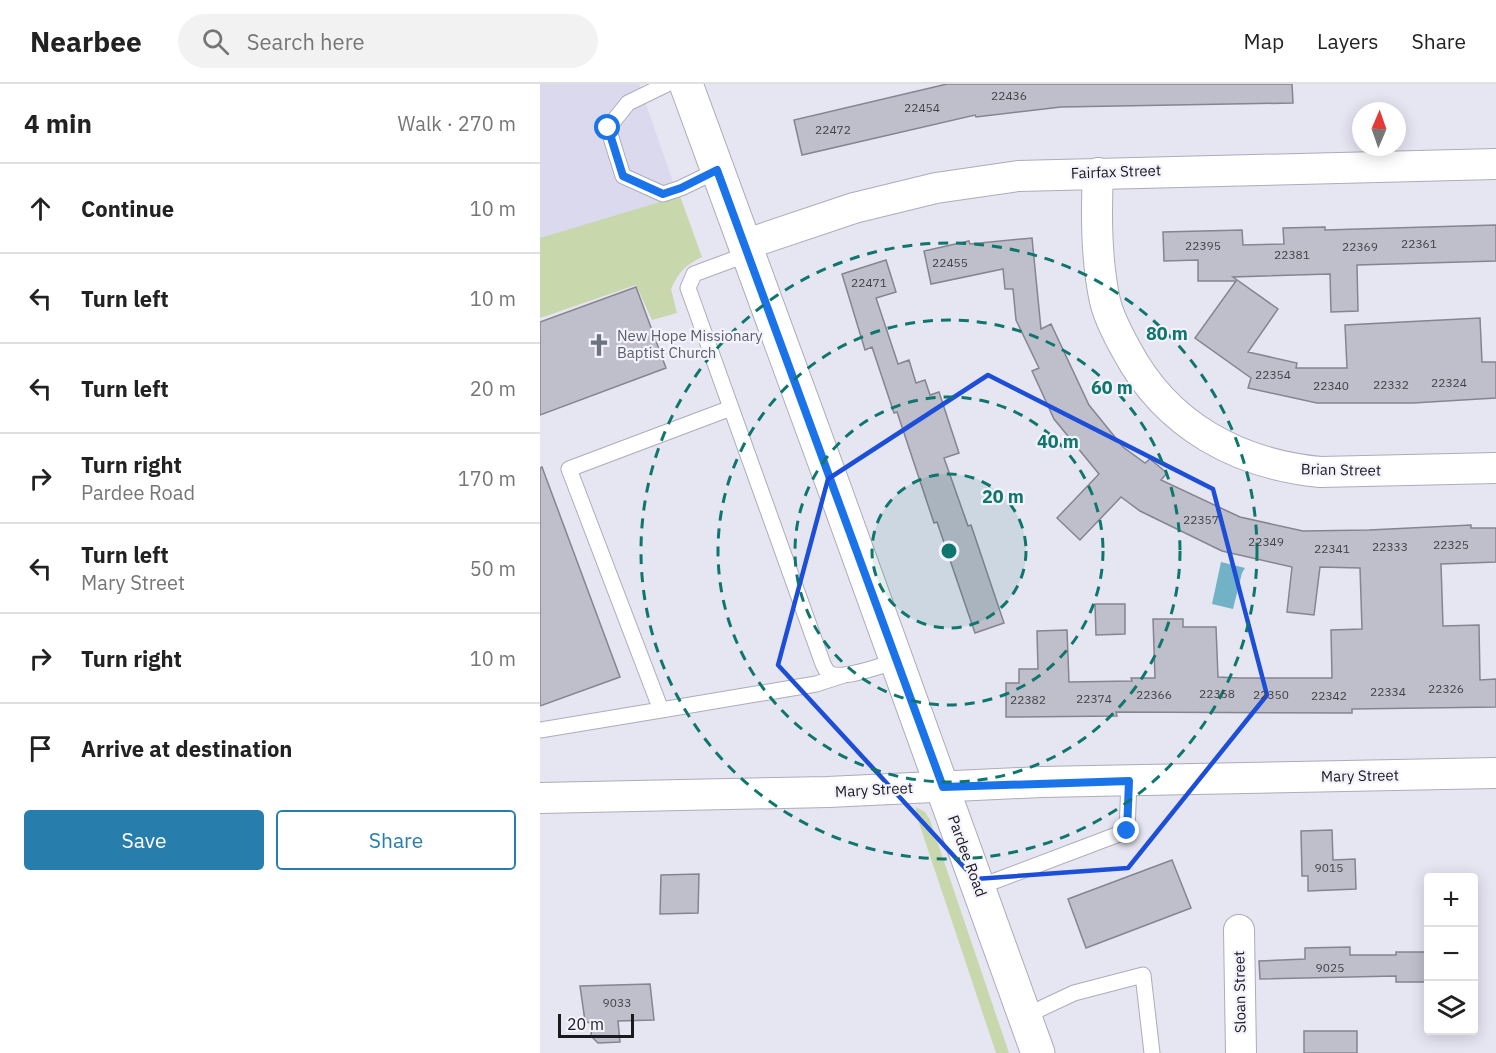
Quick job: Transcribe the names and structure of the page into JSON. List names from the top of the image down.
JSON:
{
  "streets": {
    "main road": ["Pardee Road"],
    "street": [
      "Fairfax Street",
      "Brian Street",
      "Mary Street",
      "Sloan Street"
    ]
  },
  "crossings": [
    ["Fairfax Street", "Brian Street"],
    ["Fairfax Street", "Pardee Road"],
    ["Mary Street", "Pardee Road"]
  ],
  "places": {
    "church": ["New Hope Missionary Baptist Church"]
  },
  "house_numbers": [
    "22436",
    "22454",
    "22472",
    "22361",
    "22395",
    "22369",
    "22381",
    "22455",
    "22471",
    "22354",
    "22324",
    "22332",
    "22340",
    "22357",
    "22349",
    "22325",
    "22333",
    "22341",
    "22326",
    "22334",
    "22358",
    "22366",
    "22350",
    "22342",
    "22374",
    "22382",
    "9015",
    "9025",
    "9033"
  ],
  "scale_bar": "20 m",
  "north": "top",
  "page": {
    "header": "Nearbee",
    "search": "Search here",
    "nav": ["Map", "Layers", "Share"],
    "heading": ["4 min", "Walk · 270 m"],
    "list": [
      ["Continue", "10 m"],
      ["Turn left", "10 m"],
      ["Turn left", "20 m"],
      ["Turn right", "Pardee Road", "170 m"],
      ["Turn left", "Mary Street", "50 m"],
      ["Turn right", "10 m"],
      "Arrive at destination"
    ],
    "buttons": ["Save", "Share"],
    "map_buttons": ["+", "−"],
    "scale": "20 m"
  },
  "rings": [
    "80 m",
    "60 m",
    "40 m",
    "20 m"
  ]
}
